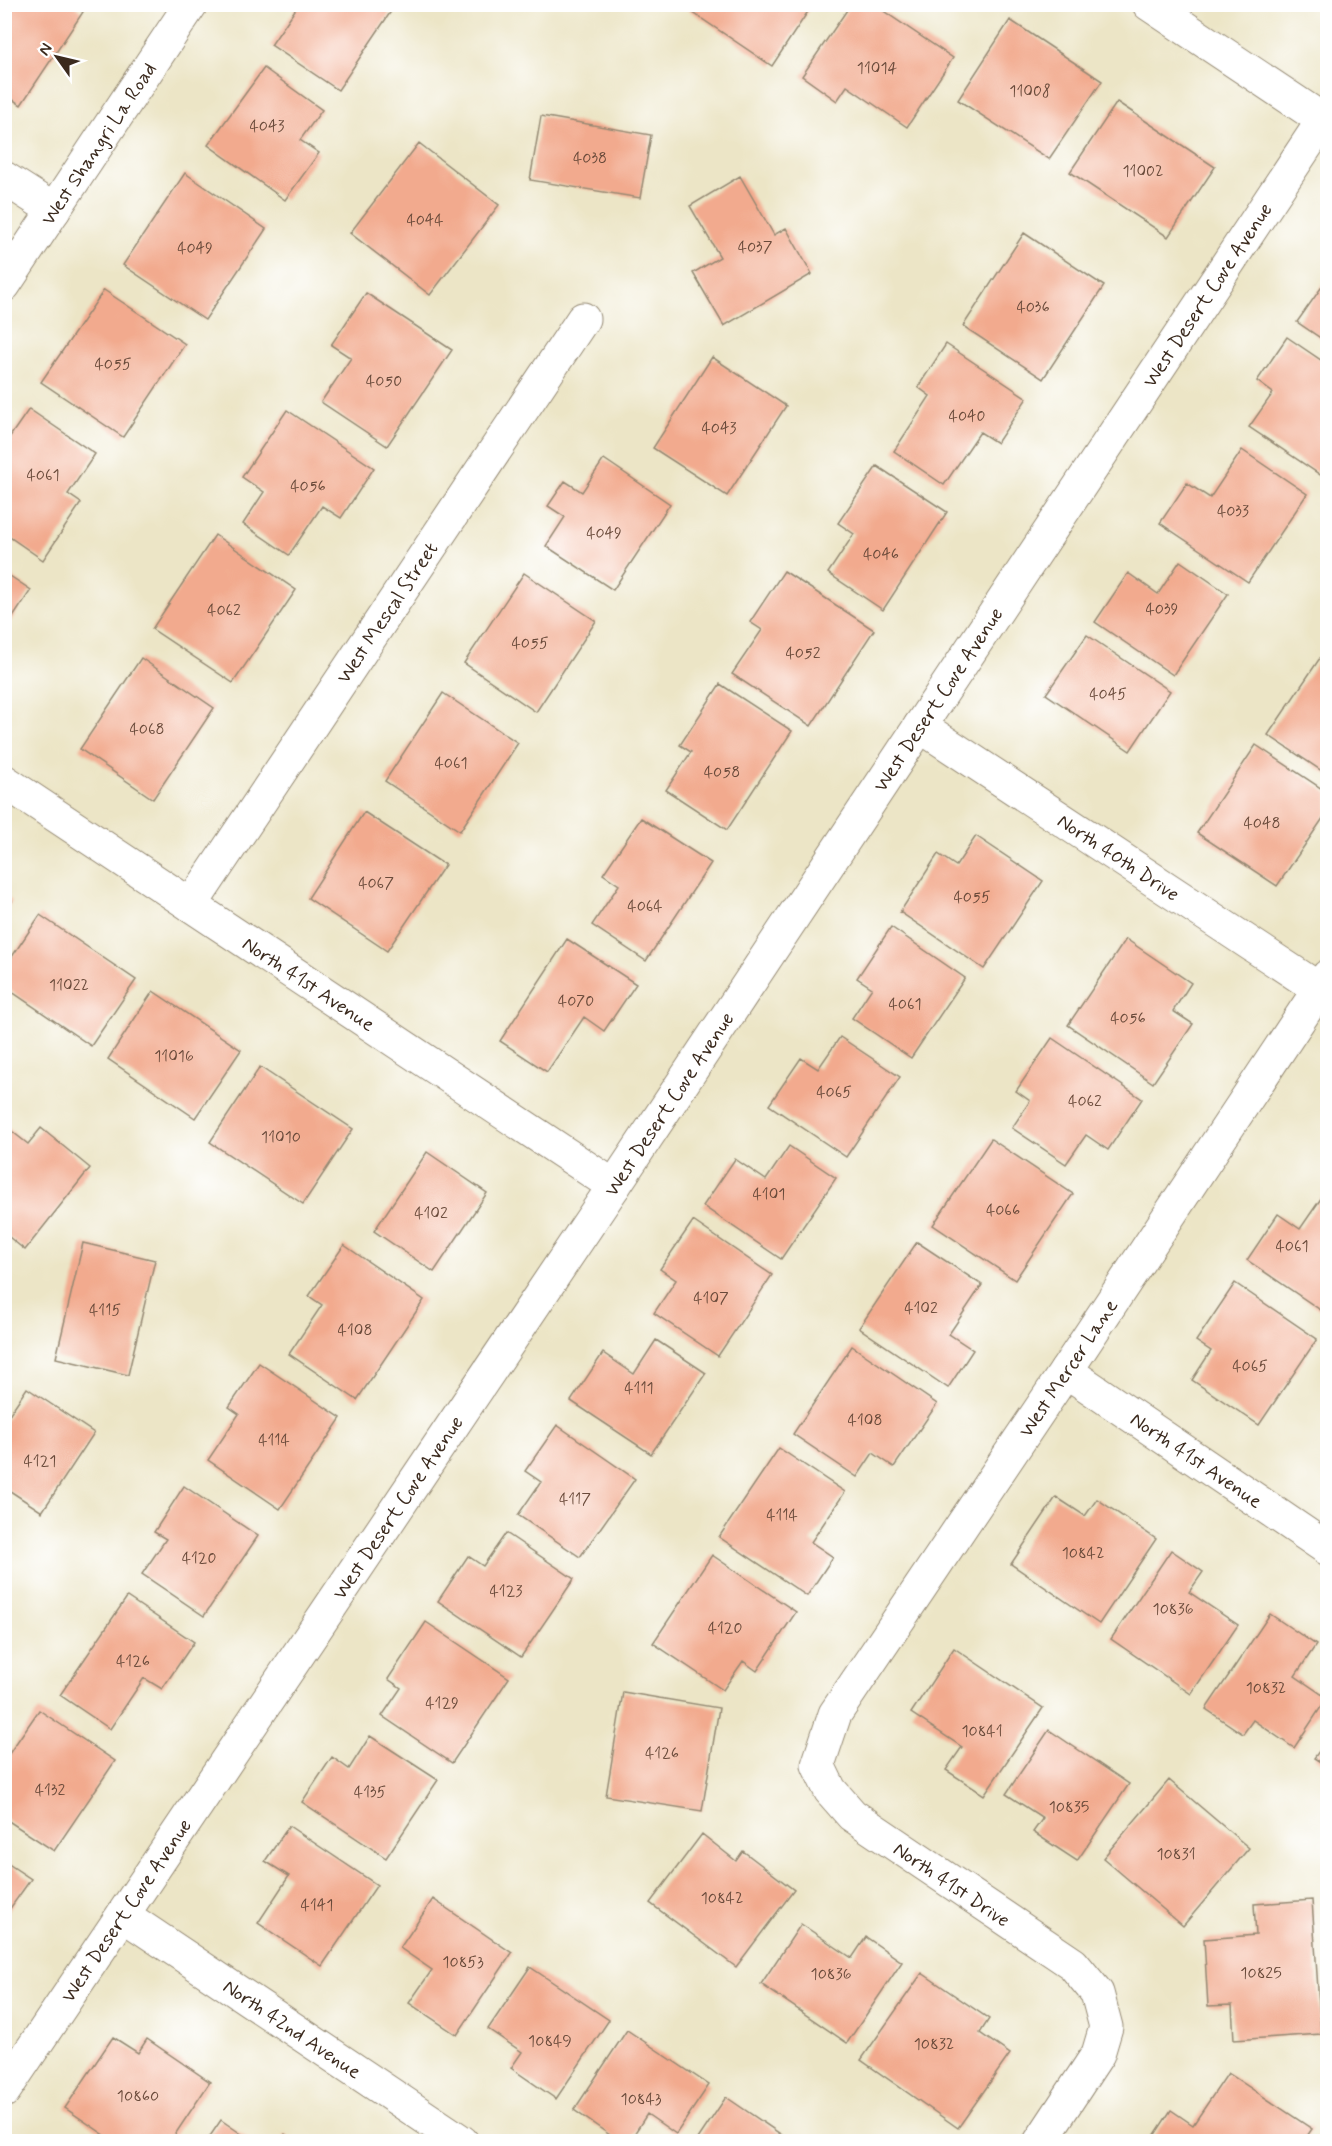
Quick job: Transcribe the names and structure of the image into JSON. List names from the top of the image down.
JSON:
{
  "streets": {
    "street": [
      "West Shangri La Road",
      "West Desert Cove Avenue",
      "West Mescal Street",
      "North 40th Drive",
      "North 41st Avenue",
      "West Mercer Lane",
      "North 41st Drive",
      "North 42nd Avenue"
    ]
  },
  "crossings": [
    ["West Desert Cove Avenue", "North 40th Drive"],
    ["West Desert Cove Avenue", "North 41st Avenue"],
    ["West Desert Cove Avenue", "North 42nd Avenue"],
    ["West Mescal Street", "North 41st Avenue"],
    ["North 40th Drive", "West Mercer Lane"],
    ["North 41st Avenue", "West Mercer Lane"],
    ["West Mercer Lane", "North 41st Drive"]
  ],
  "house_numbers": [
    "11014",
    "11008",
    "4043",
    "4038",
    "11002",
    "4044",
    "4037",
    "4049",
    "4036",
    "4055",
    "4050",
    "4040",
    "4043",
    "4061",
    "4056",
    "4033",
    "4049",
    "4046",
    "4039",
    "4062",
    "4055",
    "4052",
    "4045",
    "4068",
    "4061",
    "4058",
    "4048",
    "4067",
    "4055",
    "4064",
    "11022",
    "4070",
    "4061",
    "4056",
    "11016",
    "4065",
    "4062",
    "11010",
    "4101",
    "4066",
    "4102",
    "4061",
    "4107",
    "4102",
    "4115",
    "4108",
    "4065",
    "4111",
    "4108",
    "4114",
    "4121",
    "4117",
    "4114",
    "10842",
    "4120",
    "4123",
    "10836",
    "4120",
    "4126",
    "10832",
    "4129",
    "10841",
    "4126",
    "4132",
    "4135",
    "10835",
    "10831",
    "10842",
    "4141",
    "10853",
    "10825",
    "10836",
    "10849",
    "10832",
    "10860",
    "10843"
  ],
  "north": "top left"
}
